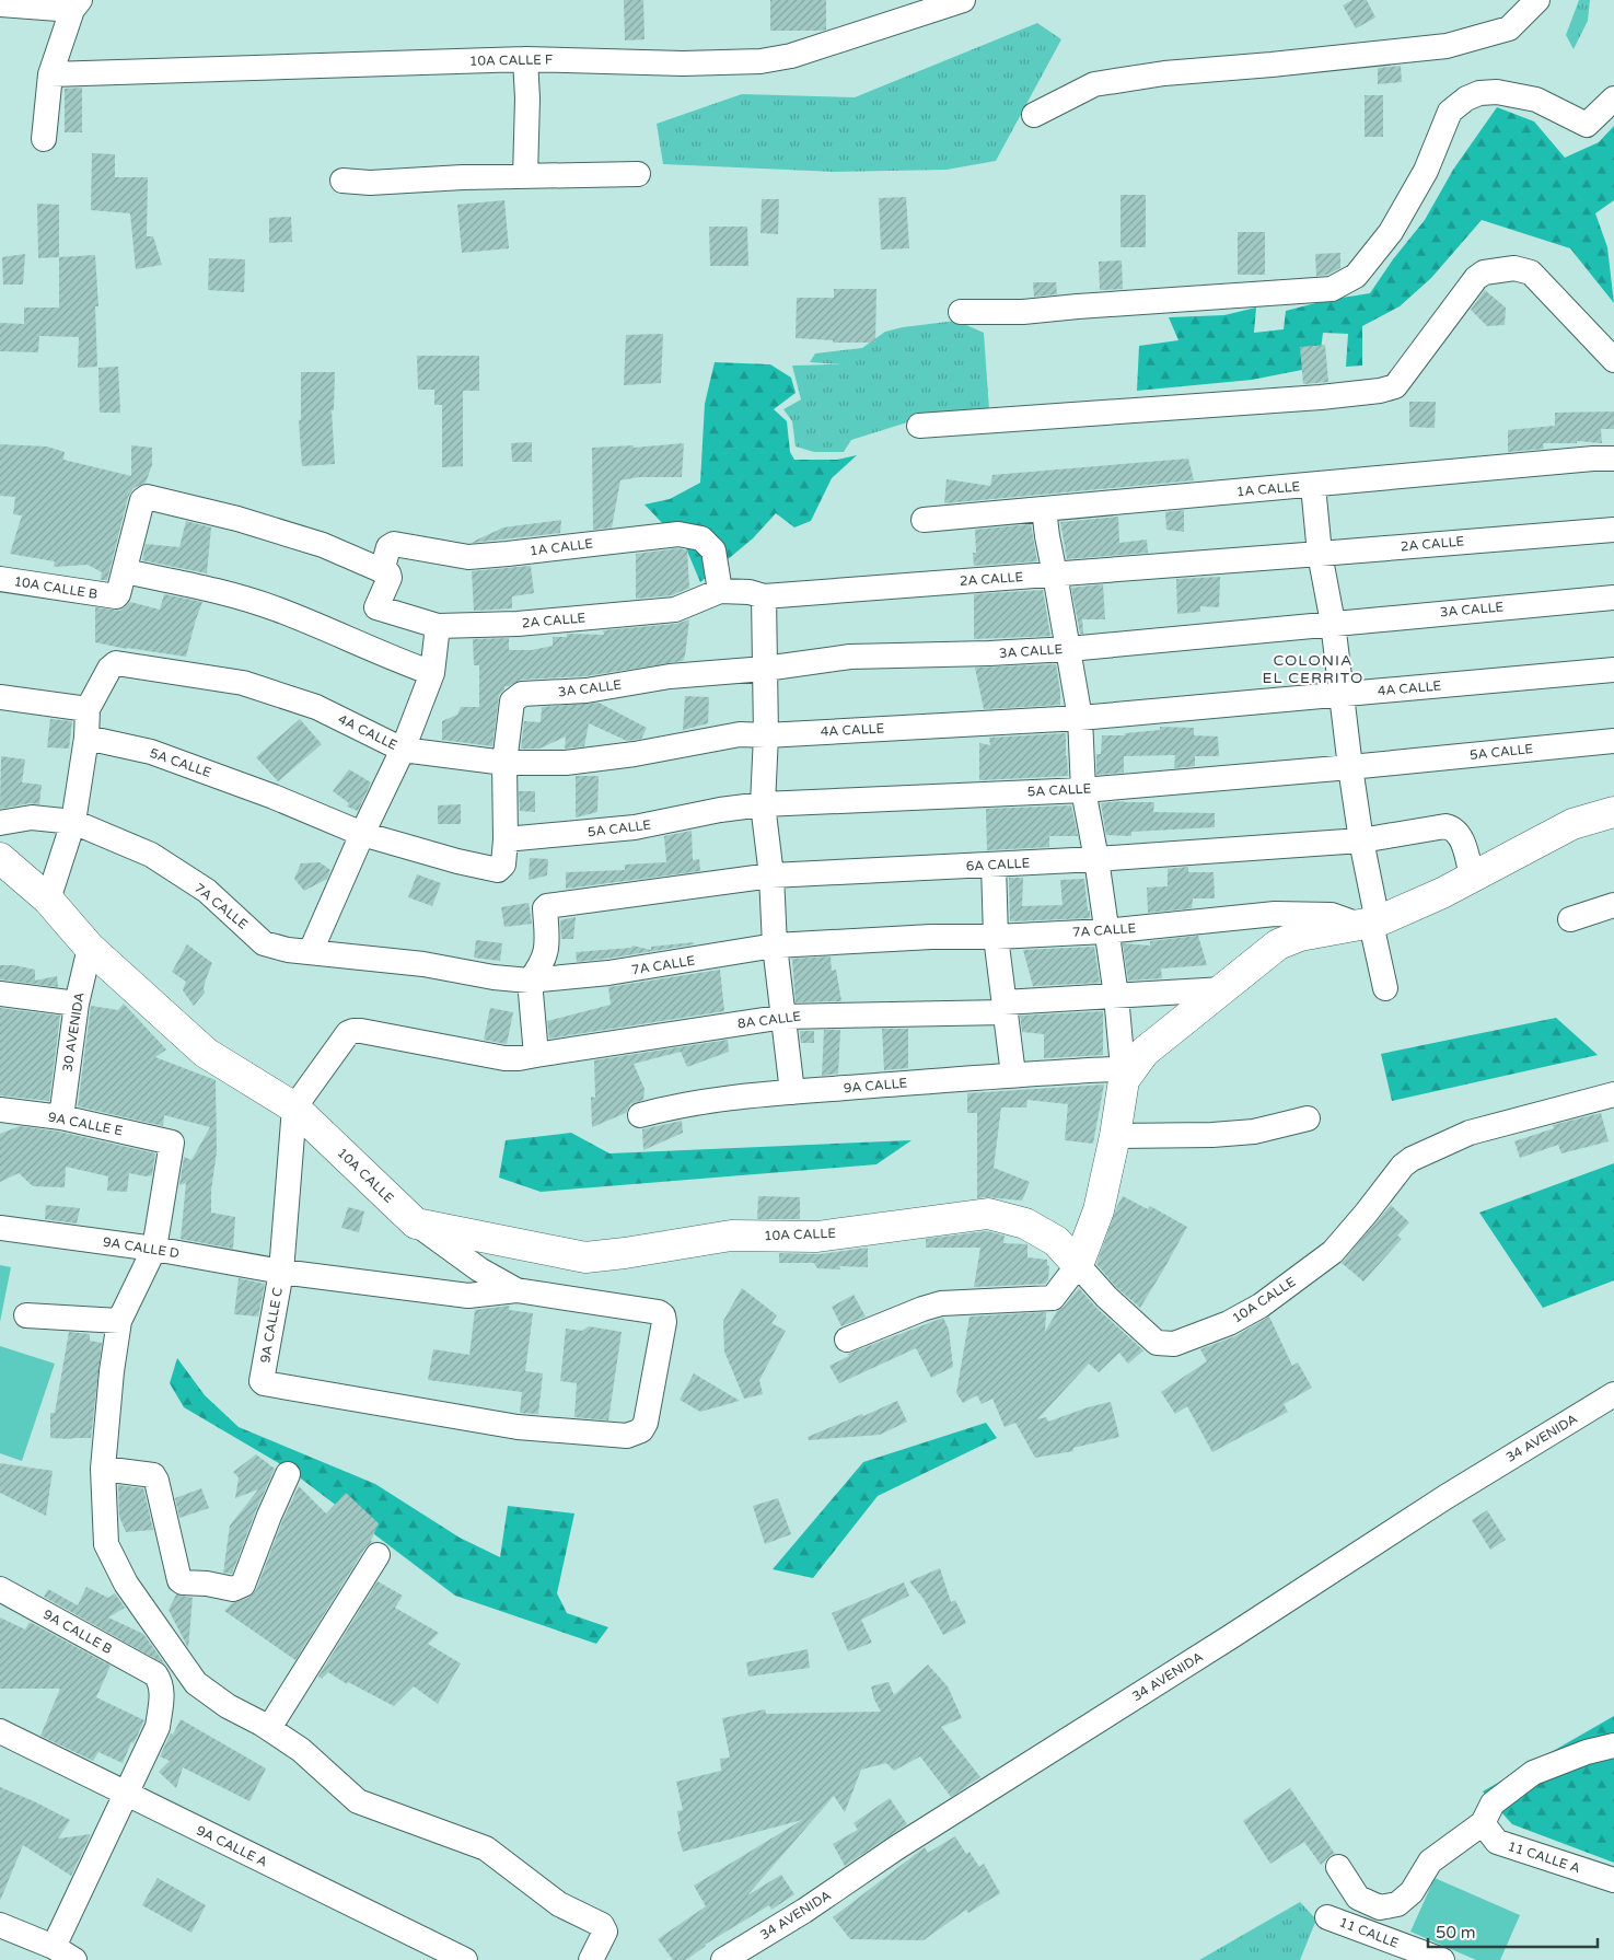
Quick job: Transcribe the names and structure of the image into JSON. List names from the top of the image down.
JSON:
{
  "streets": {
    "street": [
      "10A CALLE F",
      "1A CALLE",
      "2A CALLE",
      "10A CALLE B",
      "3A CALLE",
      "4A CALLE",
      "5A CALLE",
      "6A CALLE",
      "7A CALLE",
      "8A CALLE",
      "30 AVENIDA",
      "9A CALLE",
      "9A CALLE E",
      "10A CALLE",
      "9A CALLE D",
      "9A CALLE C",
      "34 AVENIDA",
      "9A CALLE B",
      "9A CALLE A",
      "11 CALLE A",
      "11 CALLE"
    ]
  },
  "crossings": [
    ["1A CALLE", "2A CALLE"],
    ["3A CALLE", "4A CALLE"],
    ["3A CALLE", "5A CALLE"],
    ["6A CALLE", "7A CALLE"],
    ["8A CALLE", "10A CALLE"],
    ["8A CALLE", "9A CALLE C"],
    ["30 AVENIDA", "9A CALLE E"],
    ["30 AVENIDA", "10A CALLE"],
    ["9A CALLE E", "9A CALLE D"],
    ["10A CALLE", "9A CALLE C"],
    ["9A CALLE D", "9A CALLE C"],
    ["9A CALLE B", "9A CALLE A"]
  ],
  "districts": ["COLONIA EL CERRITO"],
  "scale_bar": "50 m"
}
